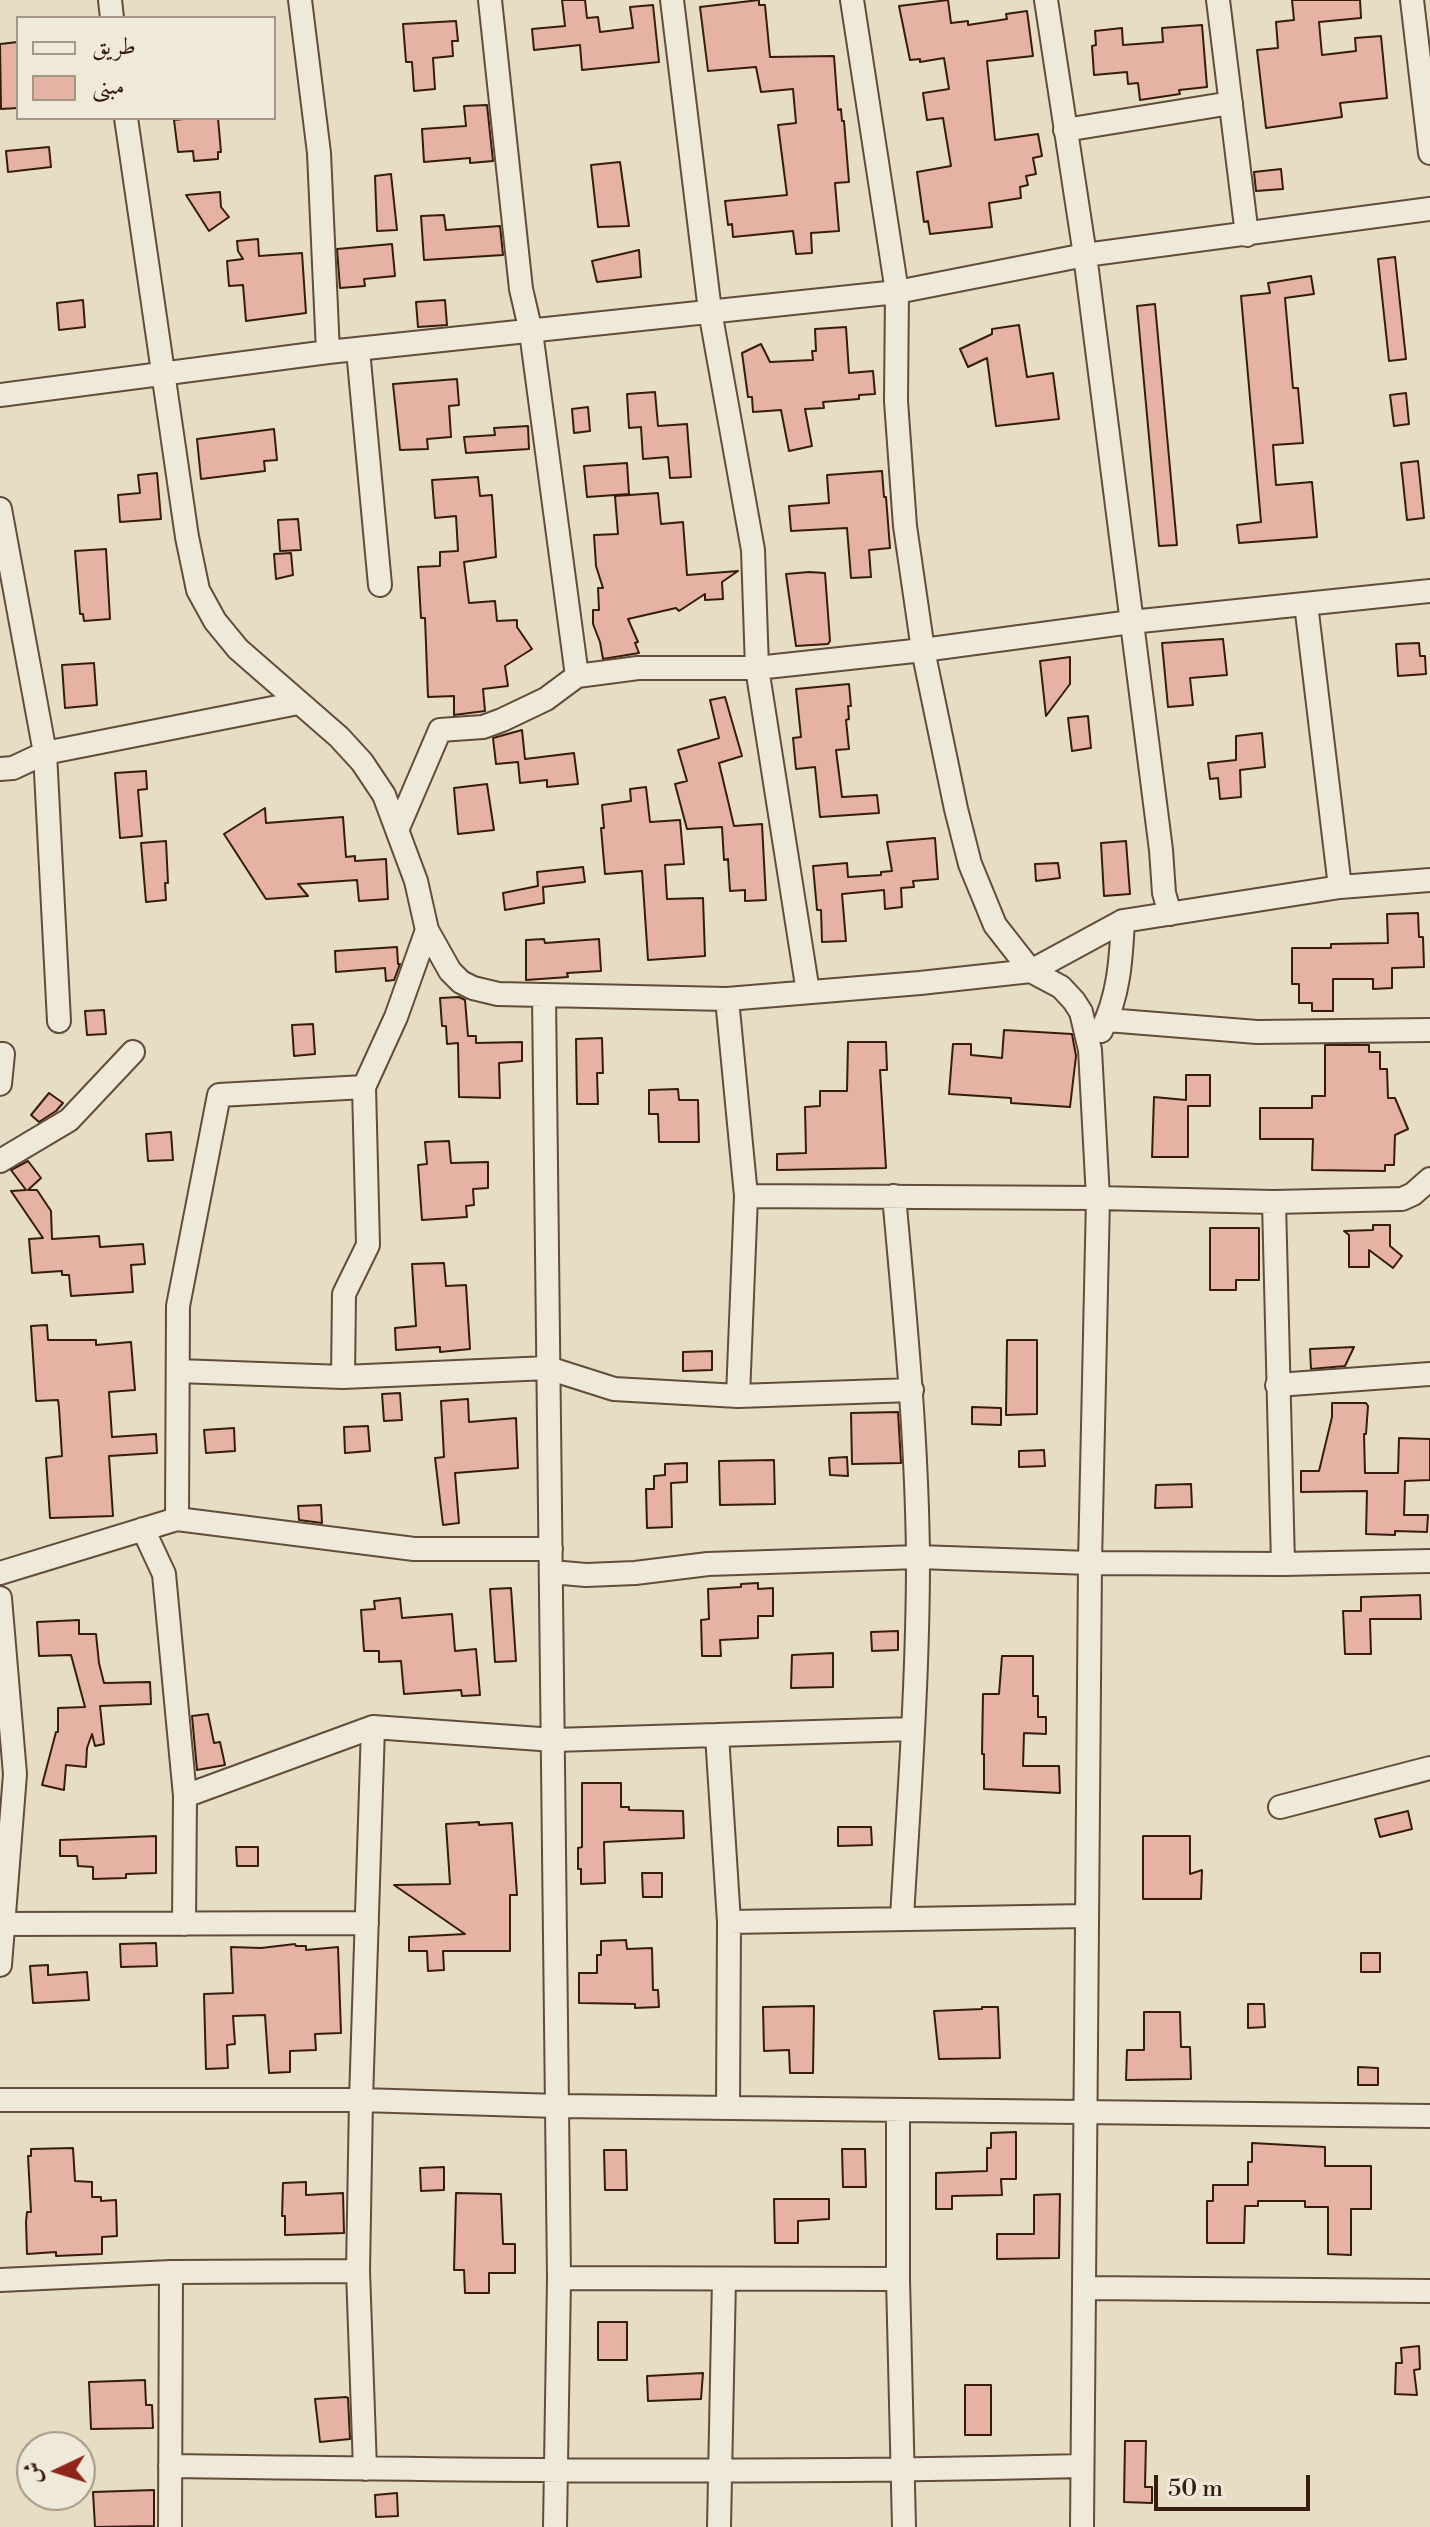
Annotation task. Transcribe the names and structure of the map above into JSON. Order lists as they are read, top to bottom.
{
  "legend": ["طريق", "مبنى"],
  "scale_bar": "50 m",
  "north": "left"
}
